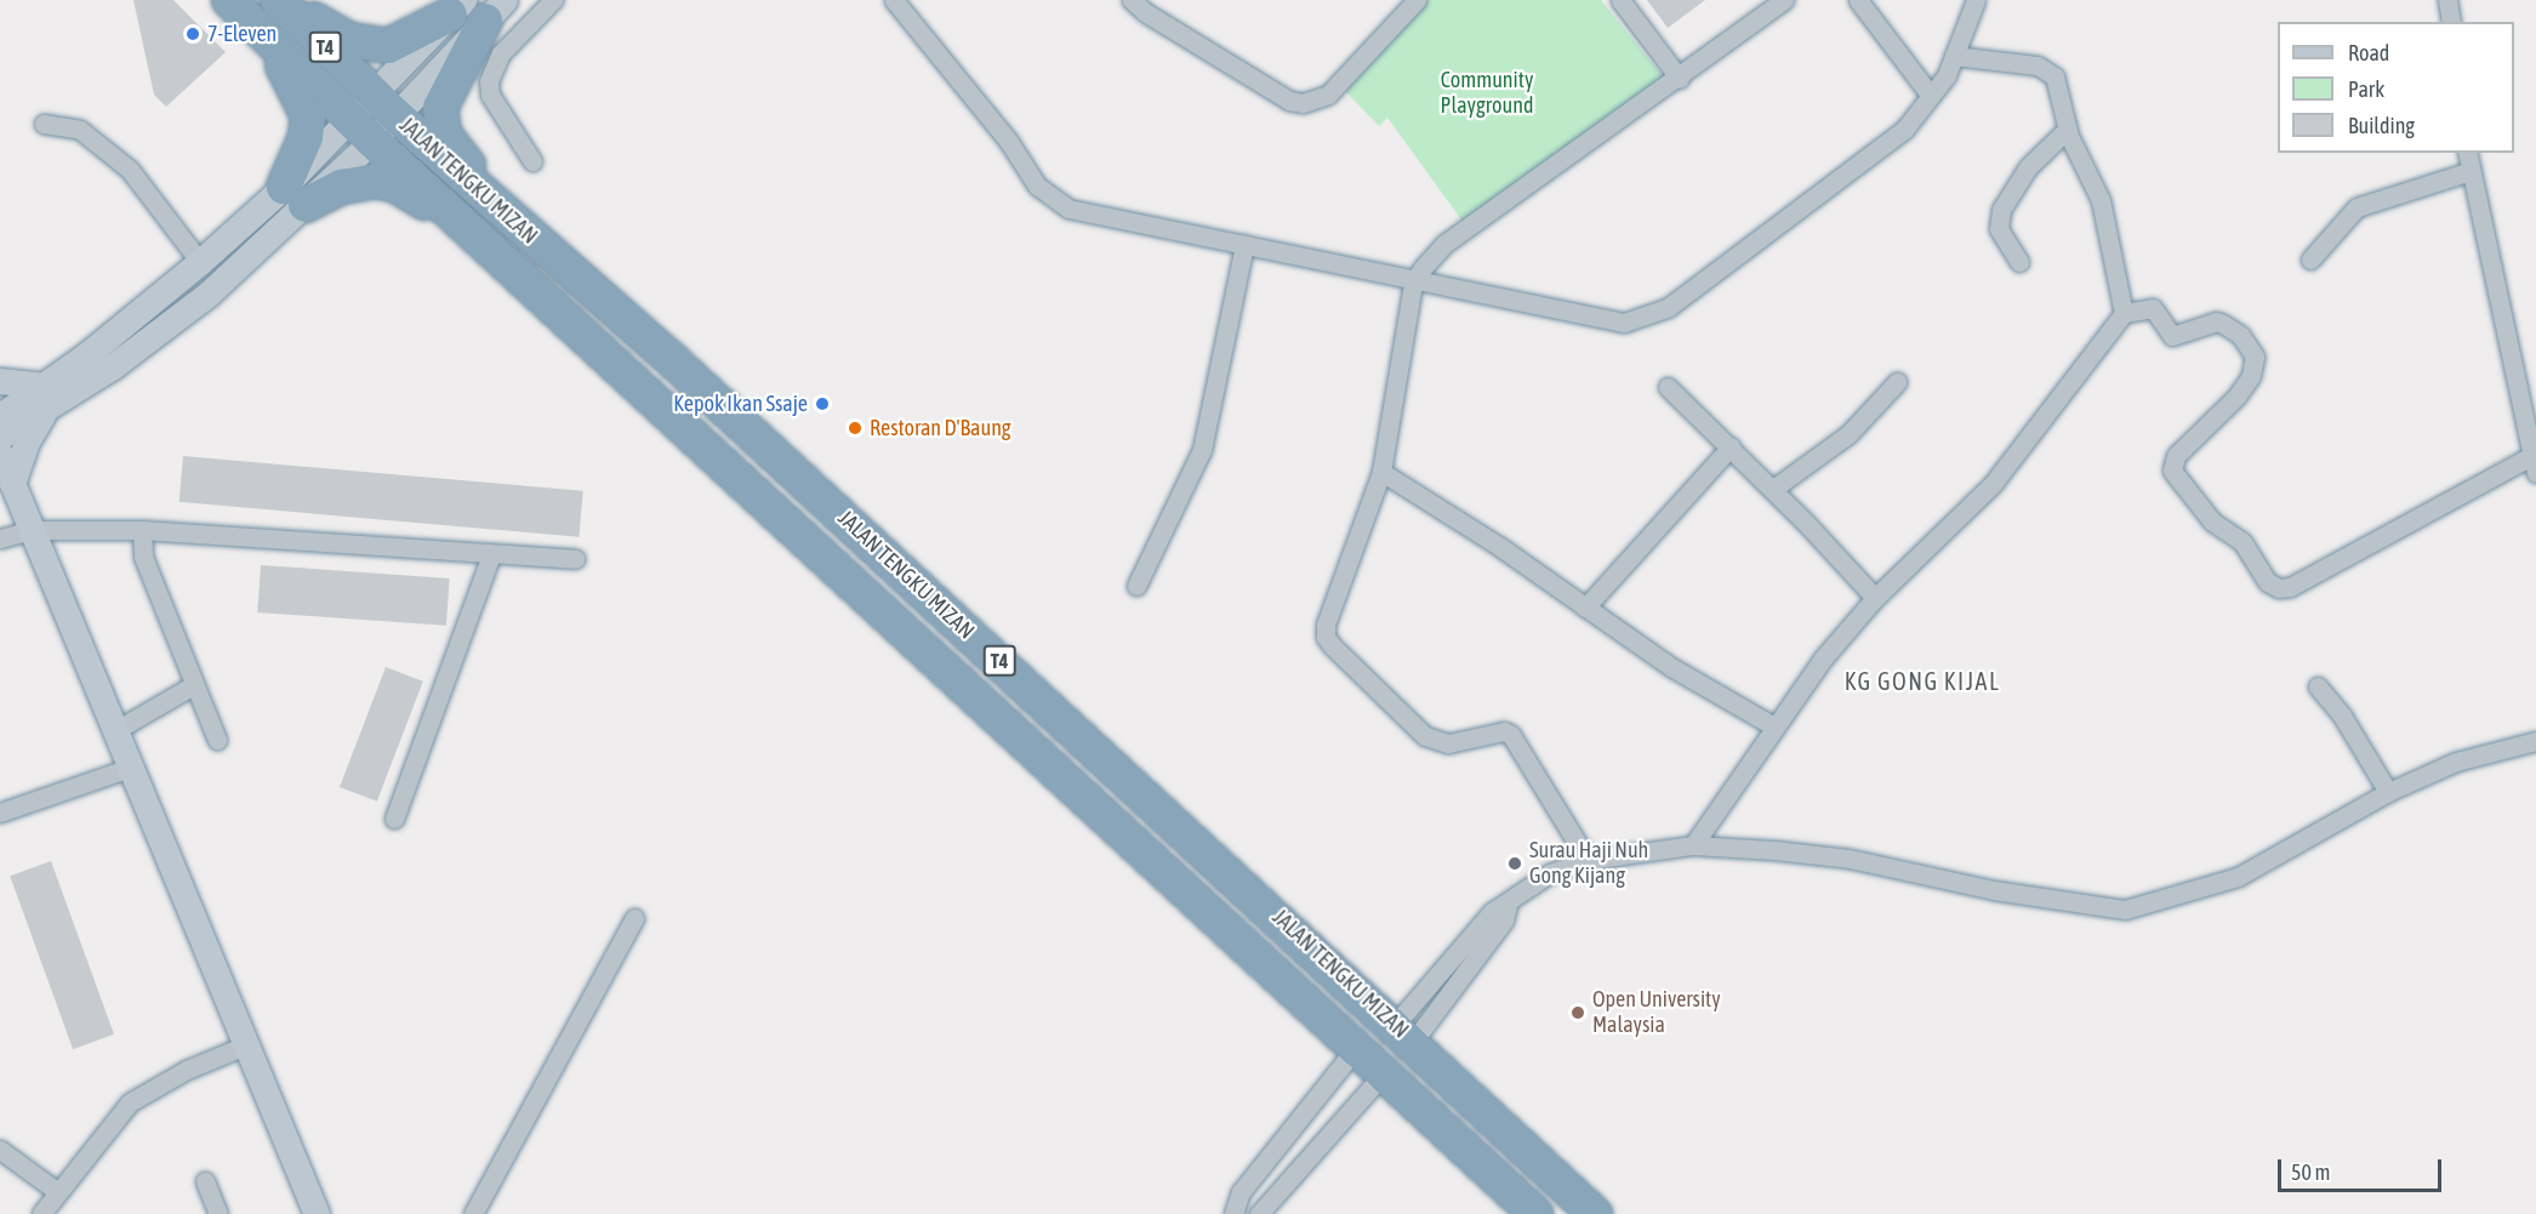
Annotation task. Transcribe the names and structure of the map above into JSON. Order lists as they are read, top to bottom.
{
  "streets": {
    "highway": ["T4", "JALAN TENGKU MIZAN"]
  },
  "districts": ["KG GONG KIJAL"],
  "parks": ["Community Playground"],
  "places": [
    "7-Eleven",
    "Kepok Ikan Ssaje",
    "Restoran D'Baung",
    "Surau Haji Nuh Gong Kijang",
    "Open University Malaysia"
  ],
  "legend": ["Road", "Park", "Building"],
  "scale_bar": "50 m"
}
